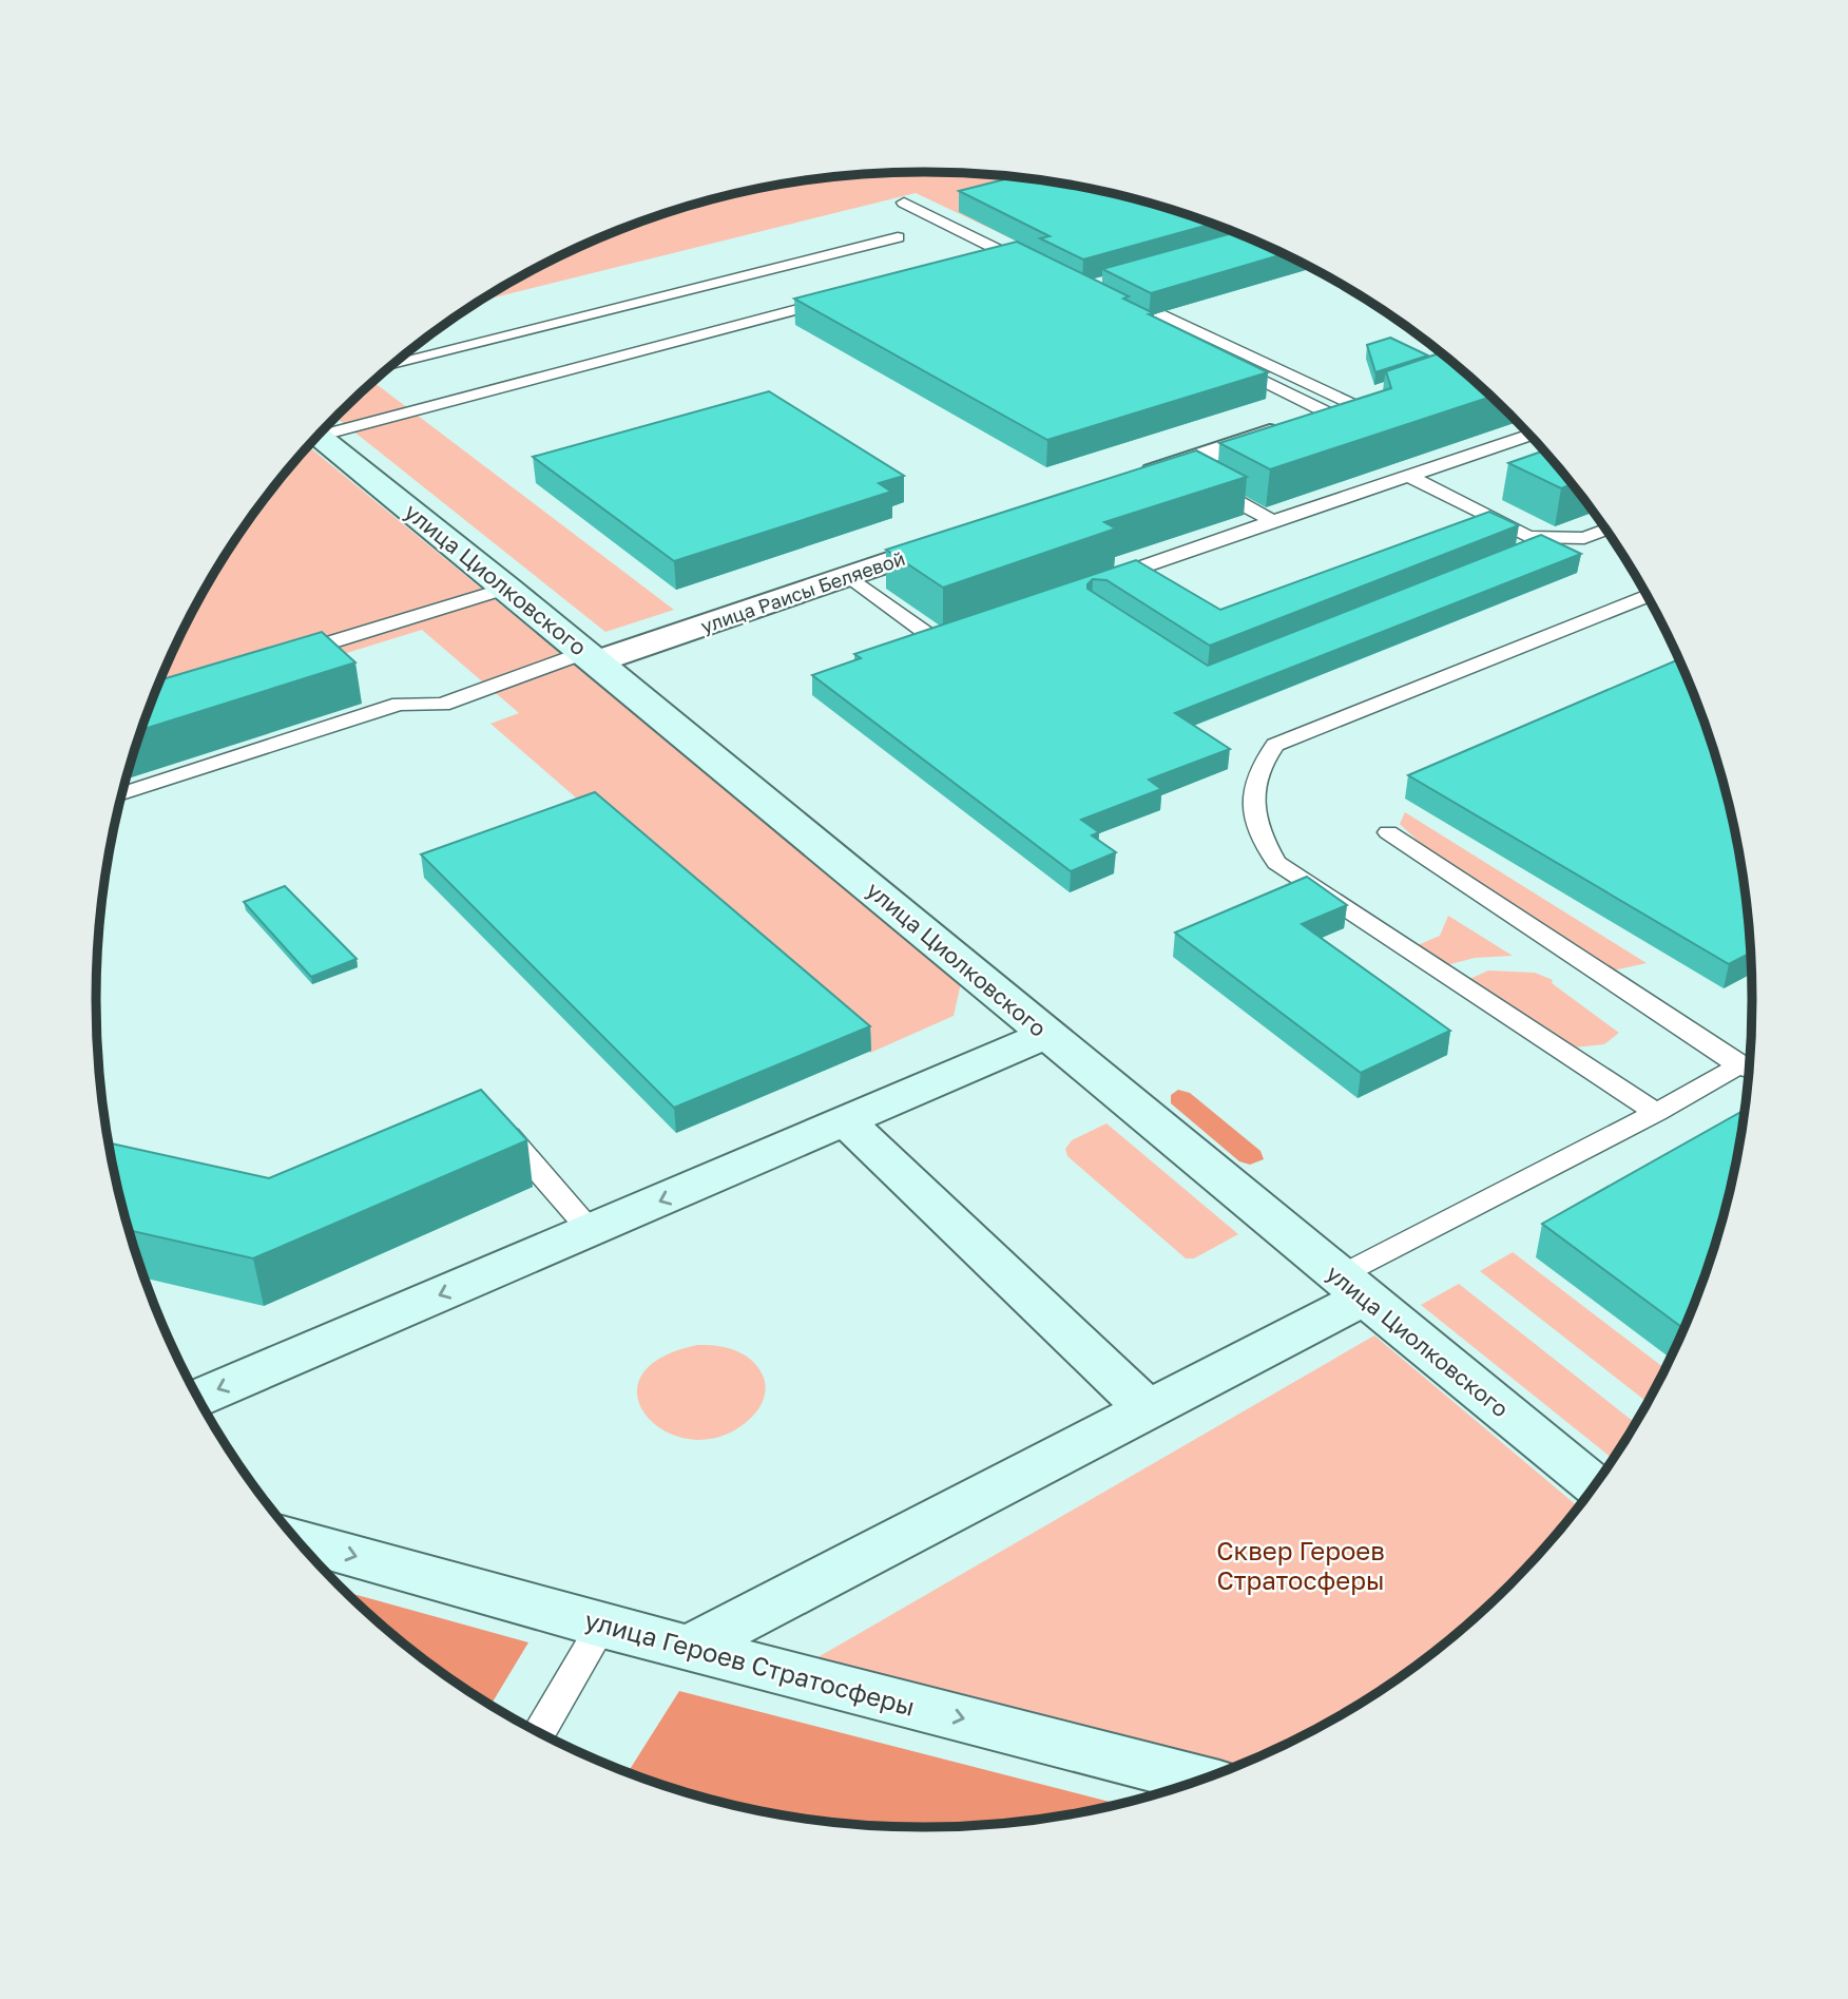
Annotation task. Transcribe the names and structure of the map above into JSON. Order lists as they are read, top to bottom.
{
  "streets": {
    "street": ["улица Циолковского", "улица Раисы Беляевой", "улица Героев Стратосферы"]
  },
  "crossings": [
    ["улица Циолковского", "улица Раисы Беляевой"]
  ],
  "one_way": ["улица Героев Стратосферы"],
  "parks": ["Сквер Героев Стратосферы"]
}
